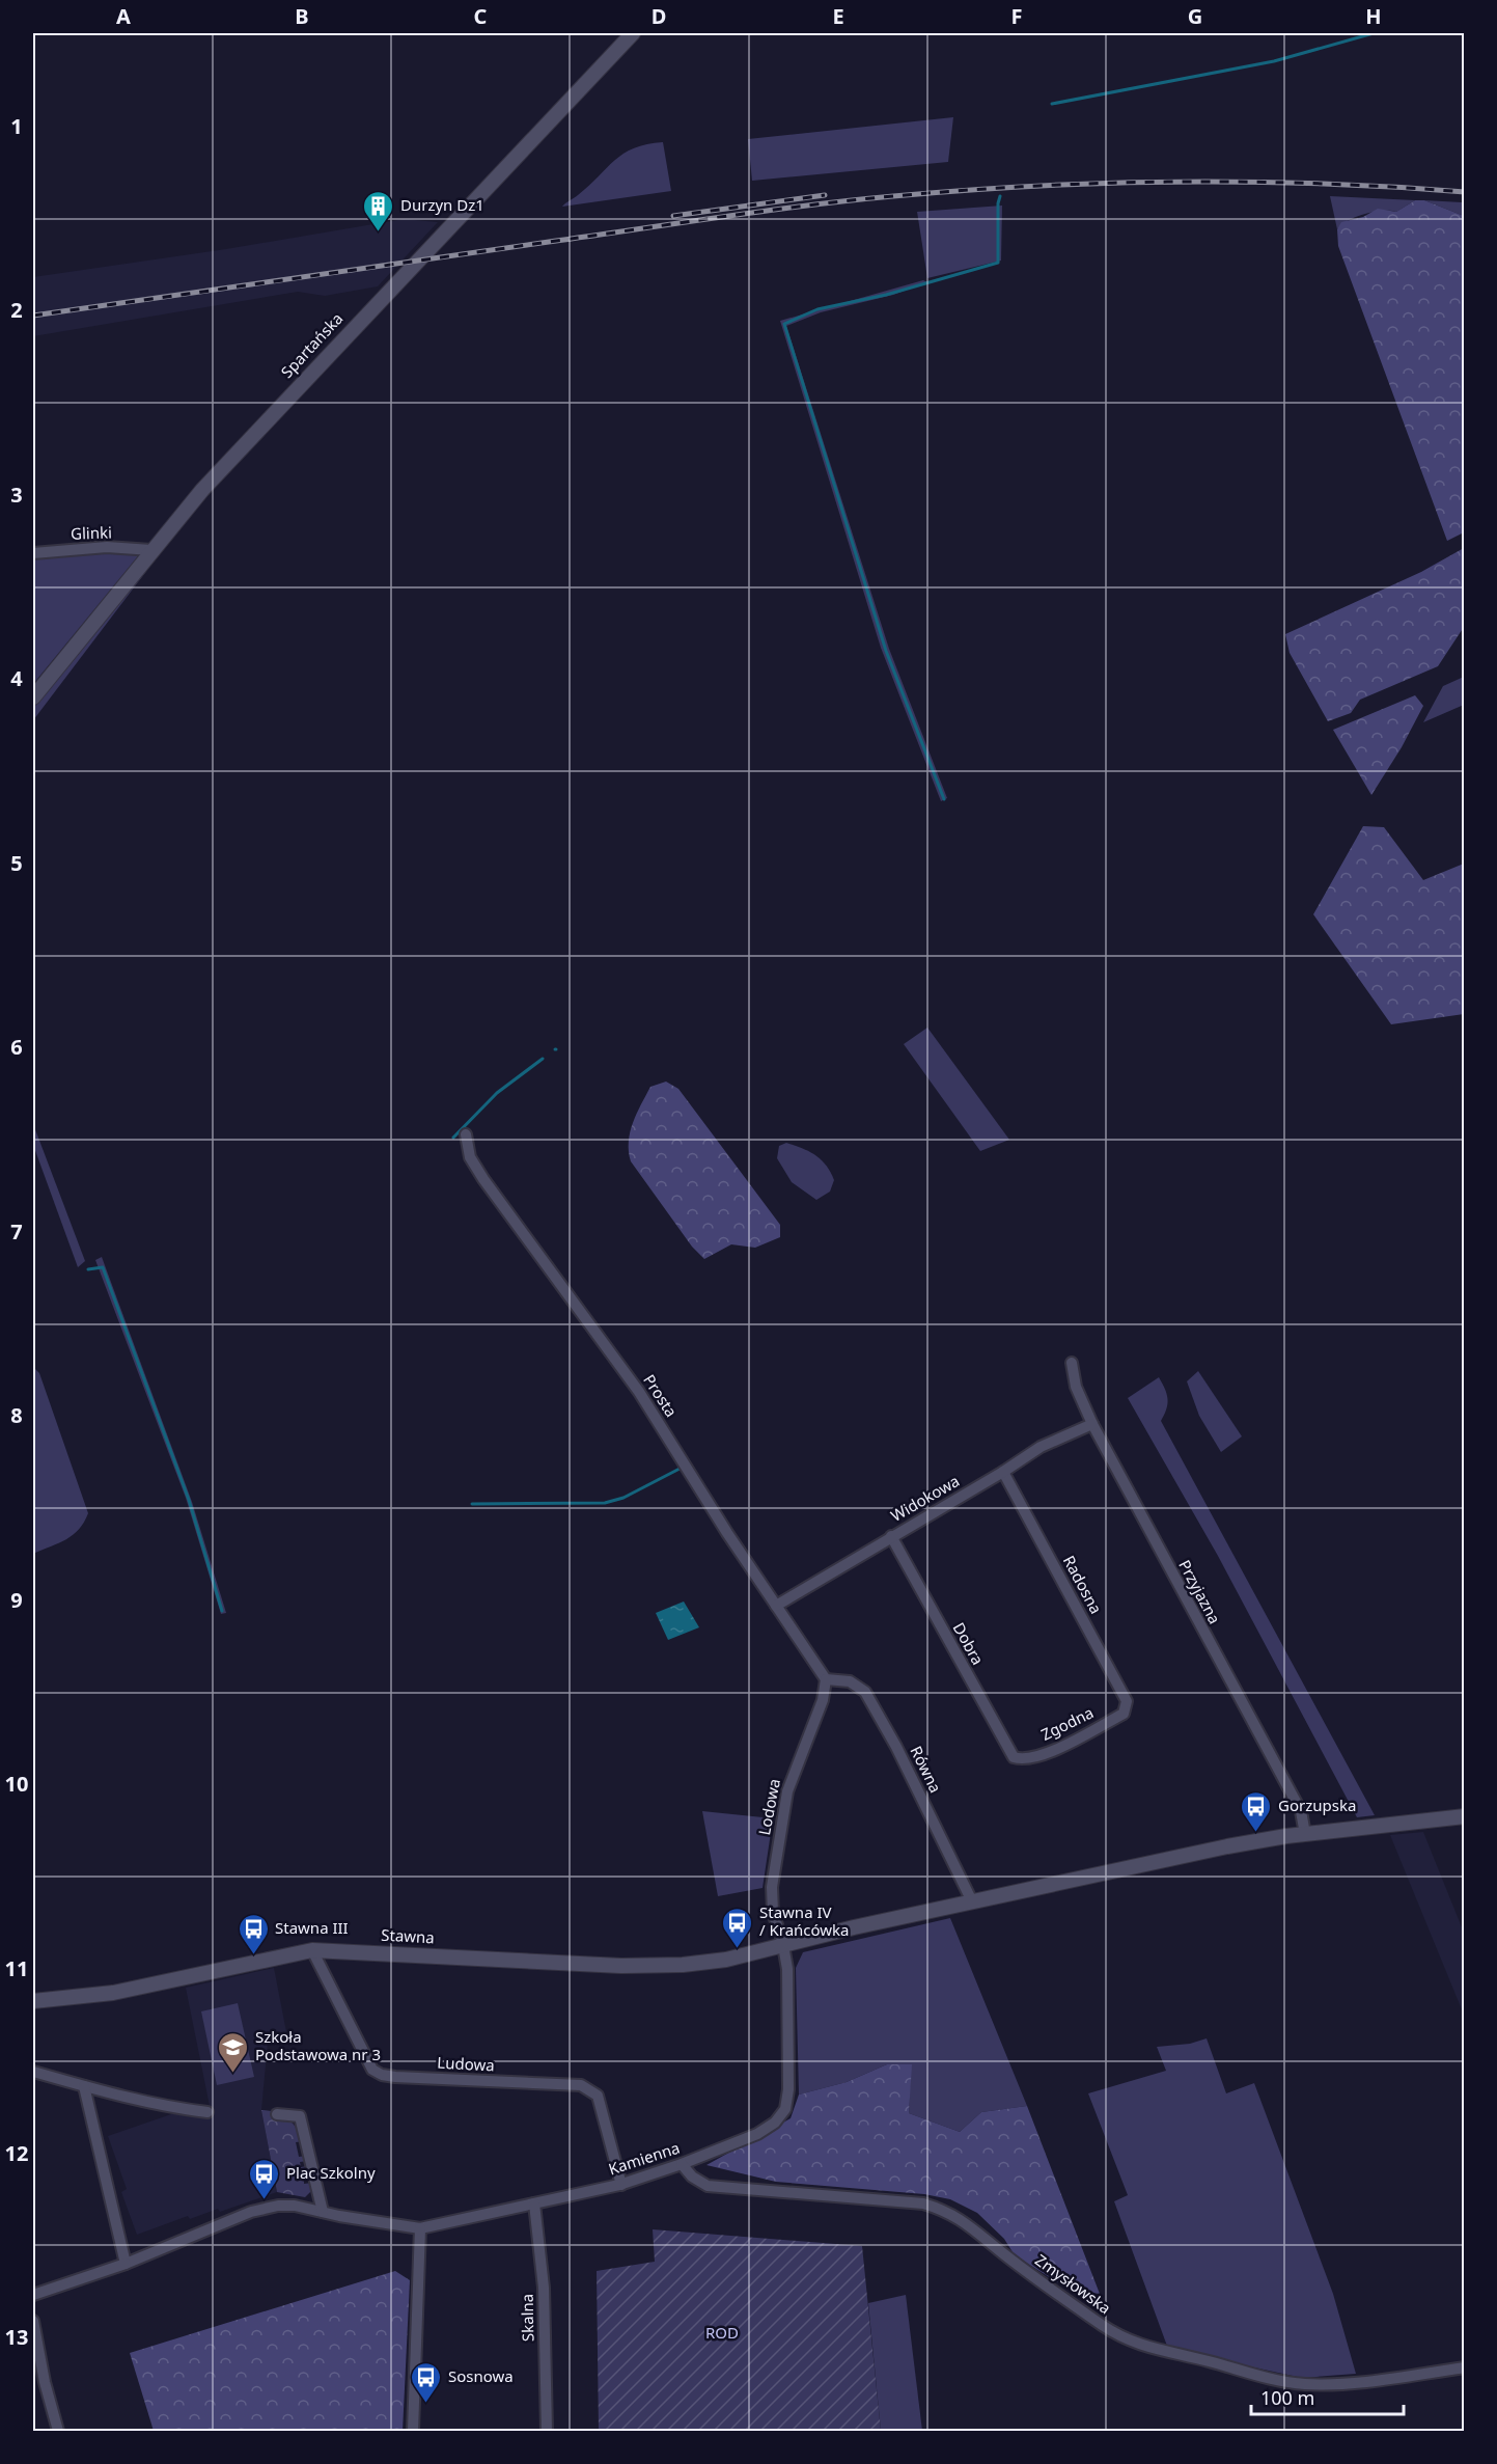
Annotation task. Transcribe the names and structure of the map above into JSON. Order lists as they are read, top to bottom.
{
  "streets": {
    "street": [
      "Spartańska",
      "Glinki",
      "Prosta",
      "Widokowa",
      "Radosna",
      "Przyjazna",
      "Dobra",
      "Zgodna",
      "Równa",
      "Lodowa",
      "Stawna",
      "Ludowa",
      "Kamienna",
      "Zmysłowska",
      "Skalna"
    ]
  },
  "crossings": [
    ["Spartańska", "Glinki"],
    ["Prosta", "Widokowa"],
    ["Prosta", "Równa"],
    ["Prosta", "Lodowa"],
    ["Widokowa", "Radosna"],
    ["Widokowa", "Przyjazna"],
    ["Widokowa", "Dobra"],
    ["Radosna", "Zgodna"],
    ["Dobra", "Zgodna"],
    ["Równa", "Lodowa"],
    ["Lodowa", "Stawna"],
    ["Lodowa", "Kamienna"],
    ["Stawna", "Ludowa"],
    ["Stawna", "Kamienna"],
    ["Ludowa", "Kamienna"],
    ["Kamienna", "Zmysłowska"],
    ["Kamienna", "Skalna"]
  ],
  "parks": ["ROD"],
  "places": {
    "building": ["Durzyn Dz1"],
    "bus stop": [
      "Gorzupska",
      "Stawna IV / Krańcówka",
      "Stawna III",
      "Plac Szkolny",
      "Sosnowa"
    ],
    "school or university": ["Szkoła Podstawowa nr 3"]
  },
  "scale_bar": "100 m",
  "grid": {
    "columns": [
      "A",
      "B",
      "C",
      "D",
      "E",
      "F",
      "G",
      "H"
    ],
    "rows": [
      "1",
      "2",
      "3",
      "4",
      "5",
      "6",
      "7",
      "8",
      "9",
      "10",
      "11",
      "12",
      "13"
    ]
  }
}
